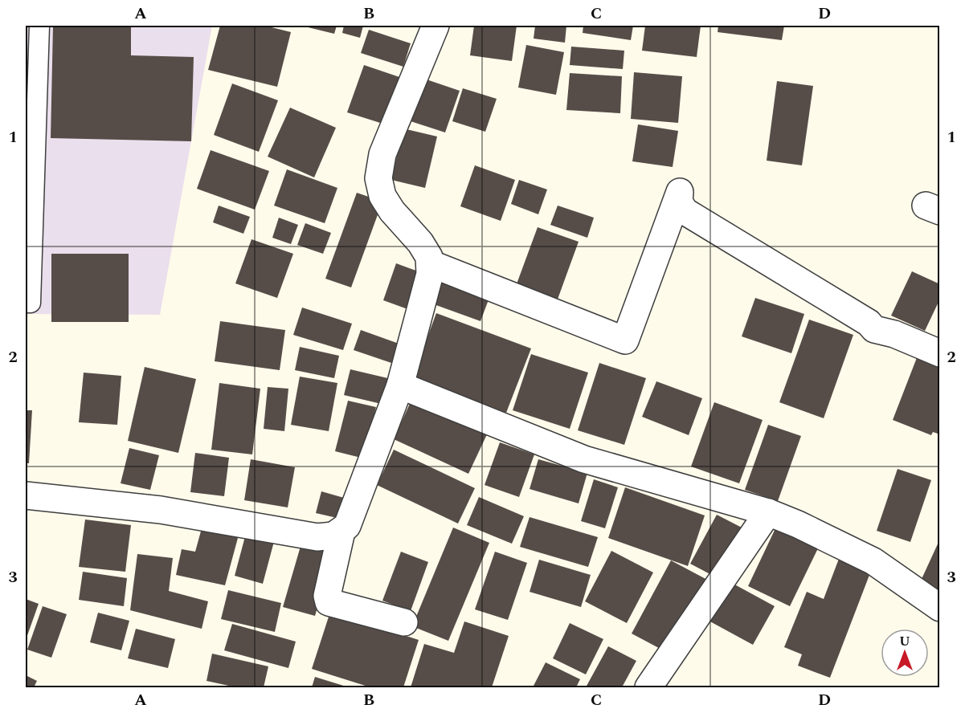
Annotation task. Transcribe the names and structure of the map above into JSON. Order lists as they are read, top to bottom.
{
  "north": "top",
  "grid": {
    "columns": [
      "A",
      "B",
      "C",
      "D"
    ],
    "rows": ["1", "2", "3"]
  }
}
